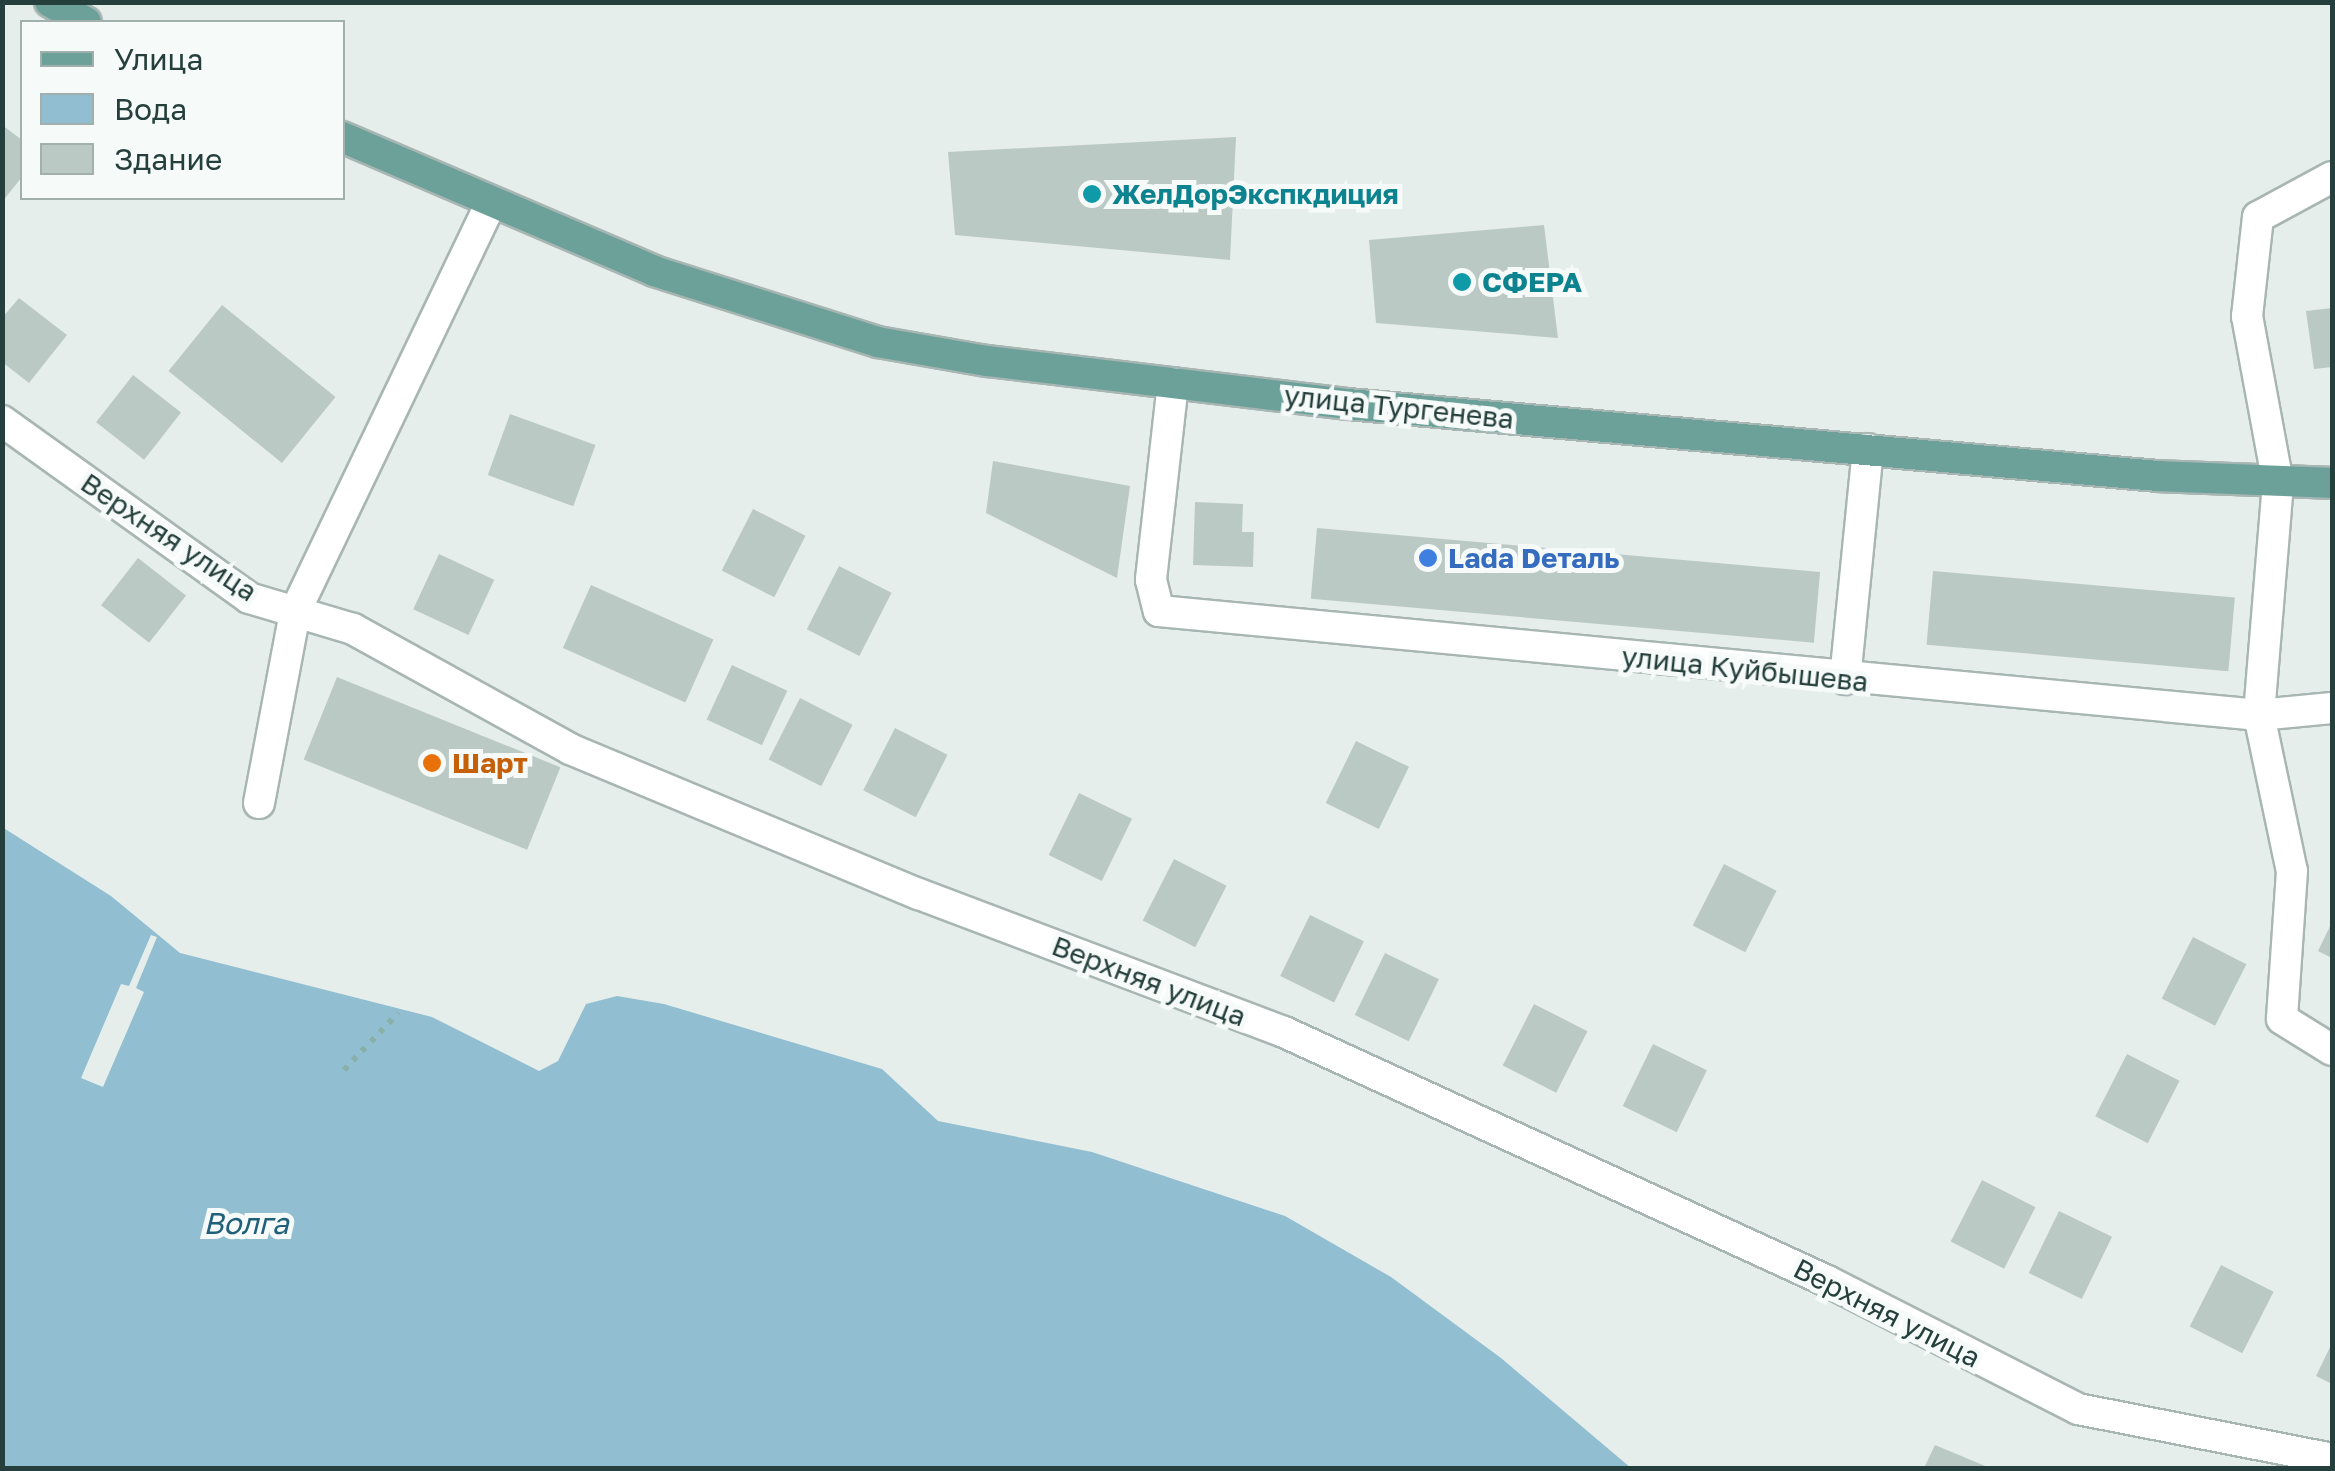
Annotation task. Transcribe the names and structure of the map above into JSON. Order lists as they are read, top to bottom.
{
  "streets": {
    "main road": ["улица Тургенева"],
    "street": ["Верхняя улица", "улица Куйбышева"]
  },
  "crossings": [
    ["улица Тургенева", "улица Куйбышева"]
  ],
  "water": ["Волга"],
  "places": [
    "ЖелДорЭкспкдиция",
    "СФЕРА",
    "Lada Dеталь",
    "Шарт"
  ],
  "legend": ["Улица", "Вода", "Здание"]
}
